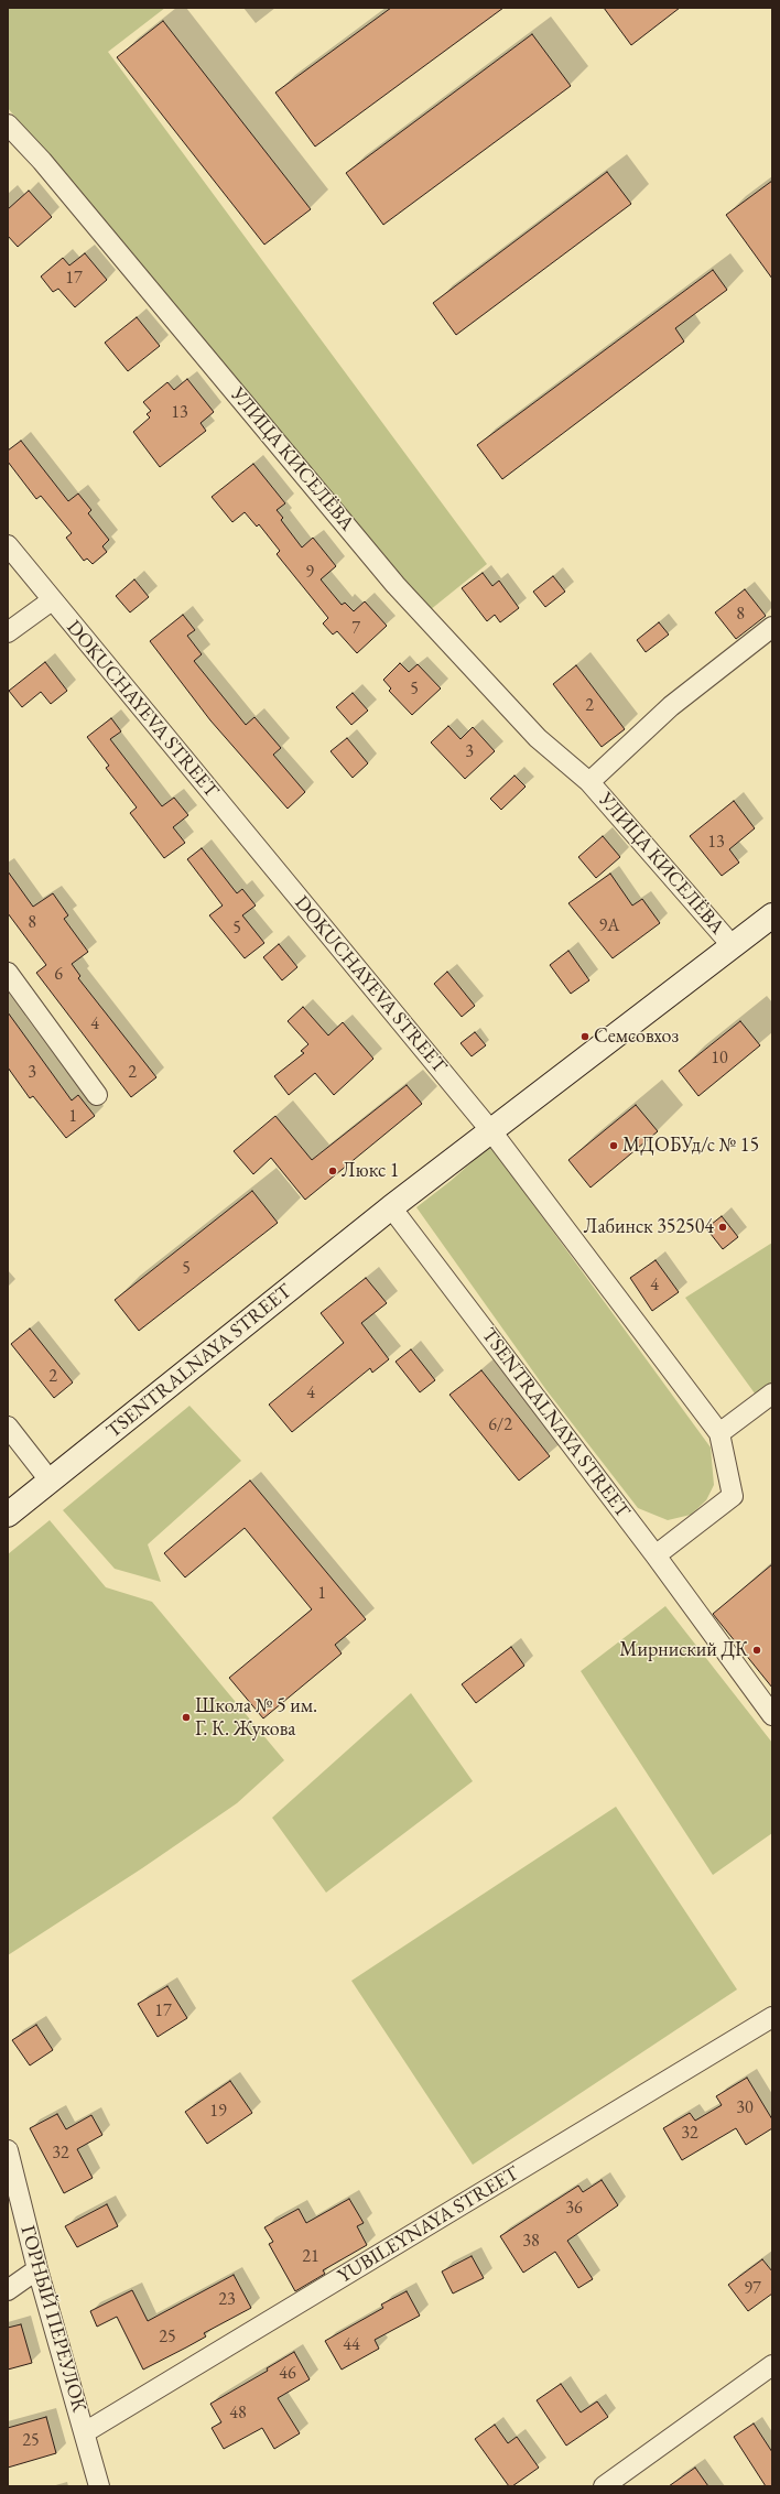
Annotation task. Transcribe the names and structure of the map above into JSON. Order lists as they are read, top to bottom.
{
  "streets": {
    "street": [
      "УЛИЦА КИСЕЛЁВА",
      "DOKUCHAYEVA STREET",
      "TSENTRALNAYA STREET",
      "YUBILEYNAYA STREET",
      "ГОРНЫЙ ПЕРЕУЛОК"
    ]
  },
  "crossings": [
    ["УЛИЦА КИСЕЛЁВА", "TSENTRALNAYA STREET"],
    ["DOKUCHAYEVA STREET", "TSENTRALNAYA STREET"],
    ["YUBILEYNAYA STREET", "ГОРНЫЙ ПЕРЕУЛОК"]
  ],
  "places": [
    "Семсовхоз",
    "МДОБУд/с № 15",
    "Люкс 1",
    "Лабинск 352504",
    "Мирниский ДК",
    "Школа № 5 им. Г. К. Жукова"
  ],
  "house_numbers": [
    "17",
    "13",
    "9",
    "8",
    "7",
    "5",
    "2",
    "3",
    "13",
    "8",
    "9А",
    "5",
    "6",
    "4",
    "10",
    "3",
    "2",
    "1",
    "5",
    "4",
    "2",
    "4",
    "6/2",
    "1",
    "17",
    "30",
    "19",
    "32",
    "32",
    "36",
    "38",
    "21",
    "97",
    "23",
    "25",
    "44",
    "46",
    "48",
    "25"
  ]
}
